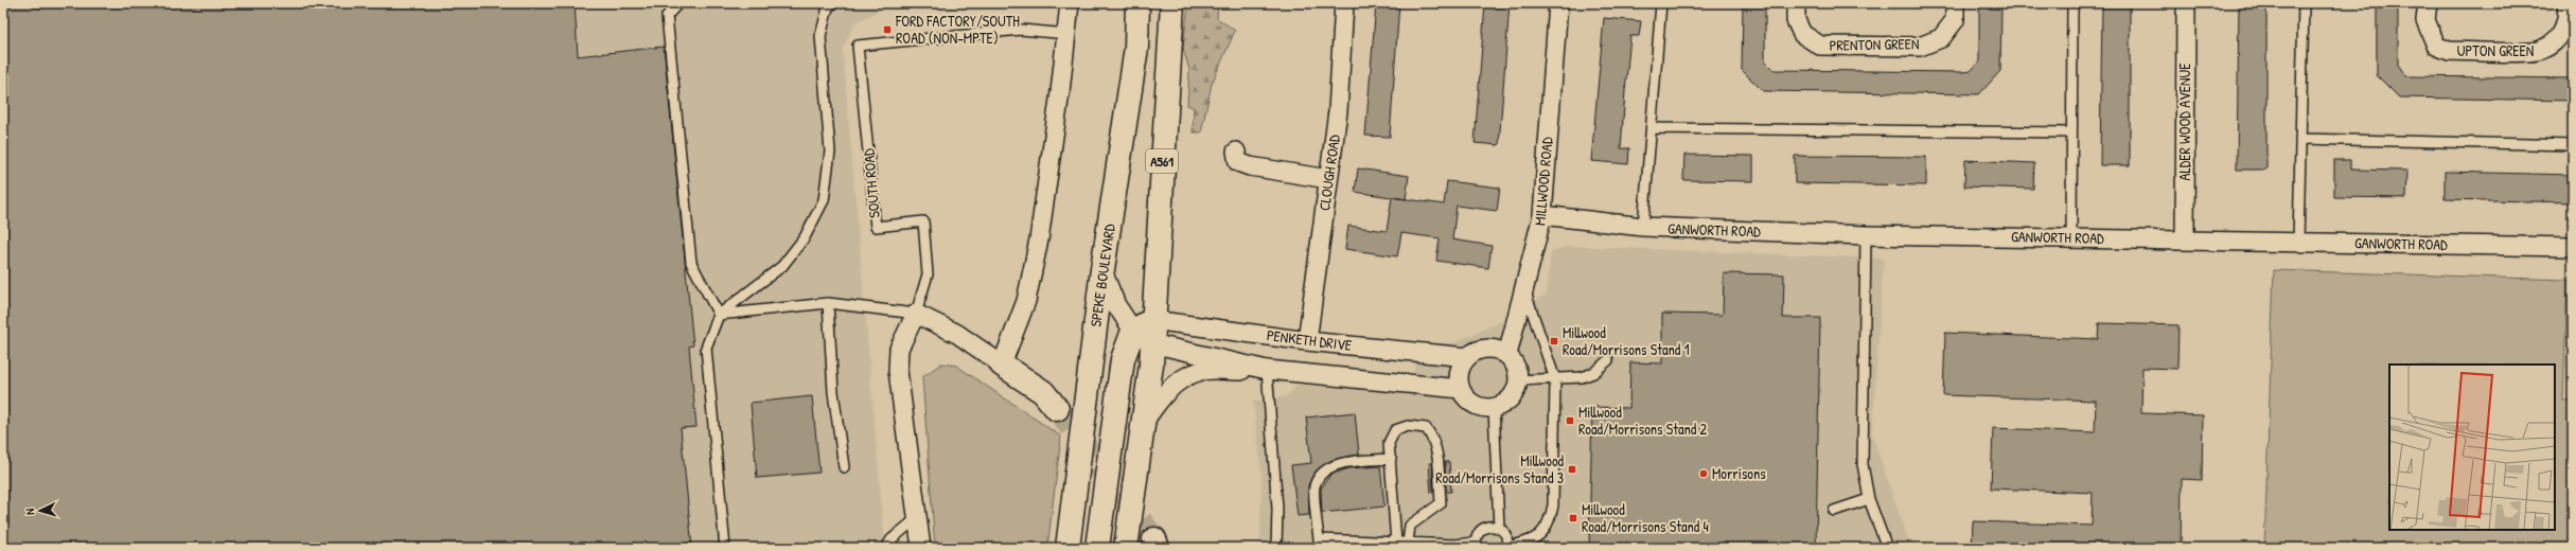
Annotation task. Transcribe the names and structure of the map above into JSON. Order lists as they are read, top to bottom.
{
  "streets": {
    "highway": ["A561", "SPEKE BOULEVARD"],
    "street": [
      "PRENTON GREEN",
      "UPTON GREEN",
      "ALDER WOOD AVENUE",
      "CLOUGH ROAD",
      "MILLWOOD ROAD",
      "SOUTH ROAD",
      "GANWORTH ROAD",
      "PENKETH DRIVE"
    ]
  },
  "crossings": [
    ["ALDER WOOD AVENUE", "GANWORTH ROAD"],
    ["A561", "PENKETH DRIVE"],
    ["CLOUGH ROAD", "PENKETH DRIVE"],
    ["MILLWOOD ROAD", "GANWORTH ROAD"],
    ["MILLWOOD ROAD", "PENKETH DRIVE"]
  ],
  "places": {
    "transit": [
      "FORD FACTORY/SOUTH ROAD (NON-MPTE)",
      "Millwood Road/Morrisons Stand 1",
      "Millwood Road/Morrisons Stand 2",
      "Millwood Road/Morrisons Stand 3",
      "Millwood Road/Morrisons Stand 4"
    ],
    "other": ["Morrisons"]
  },
  "north": "left"
}
